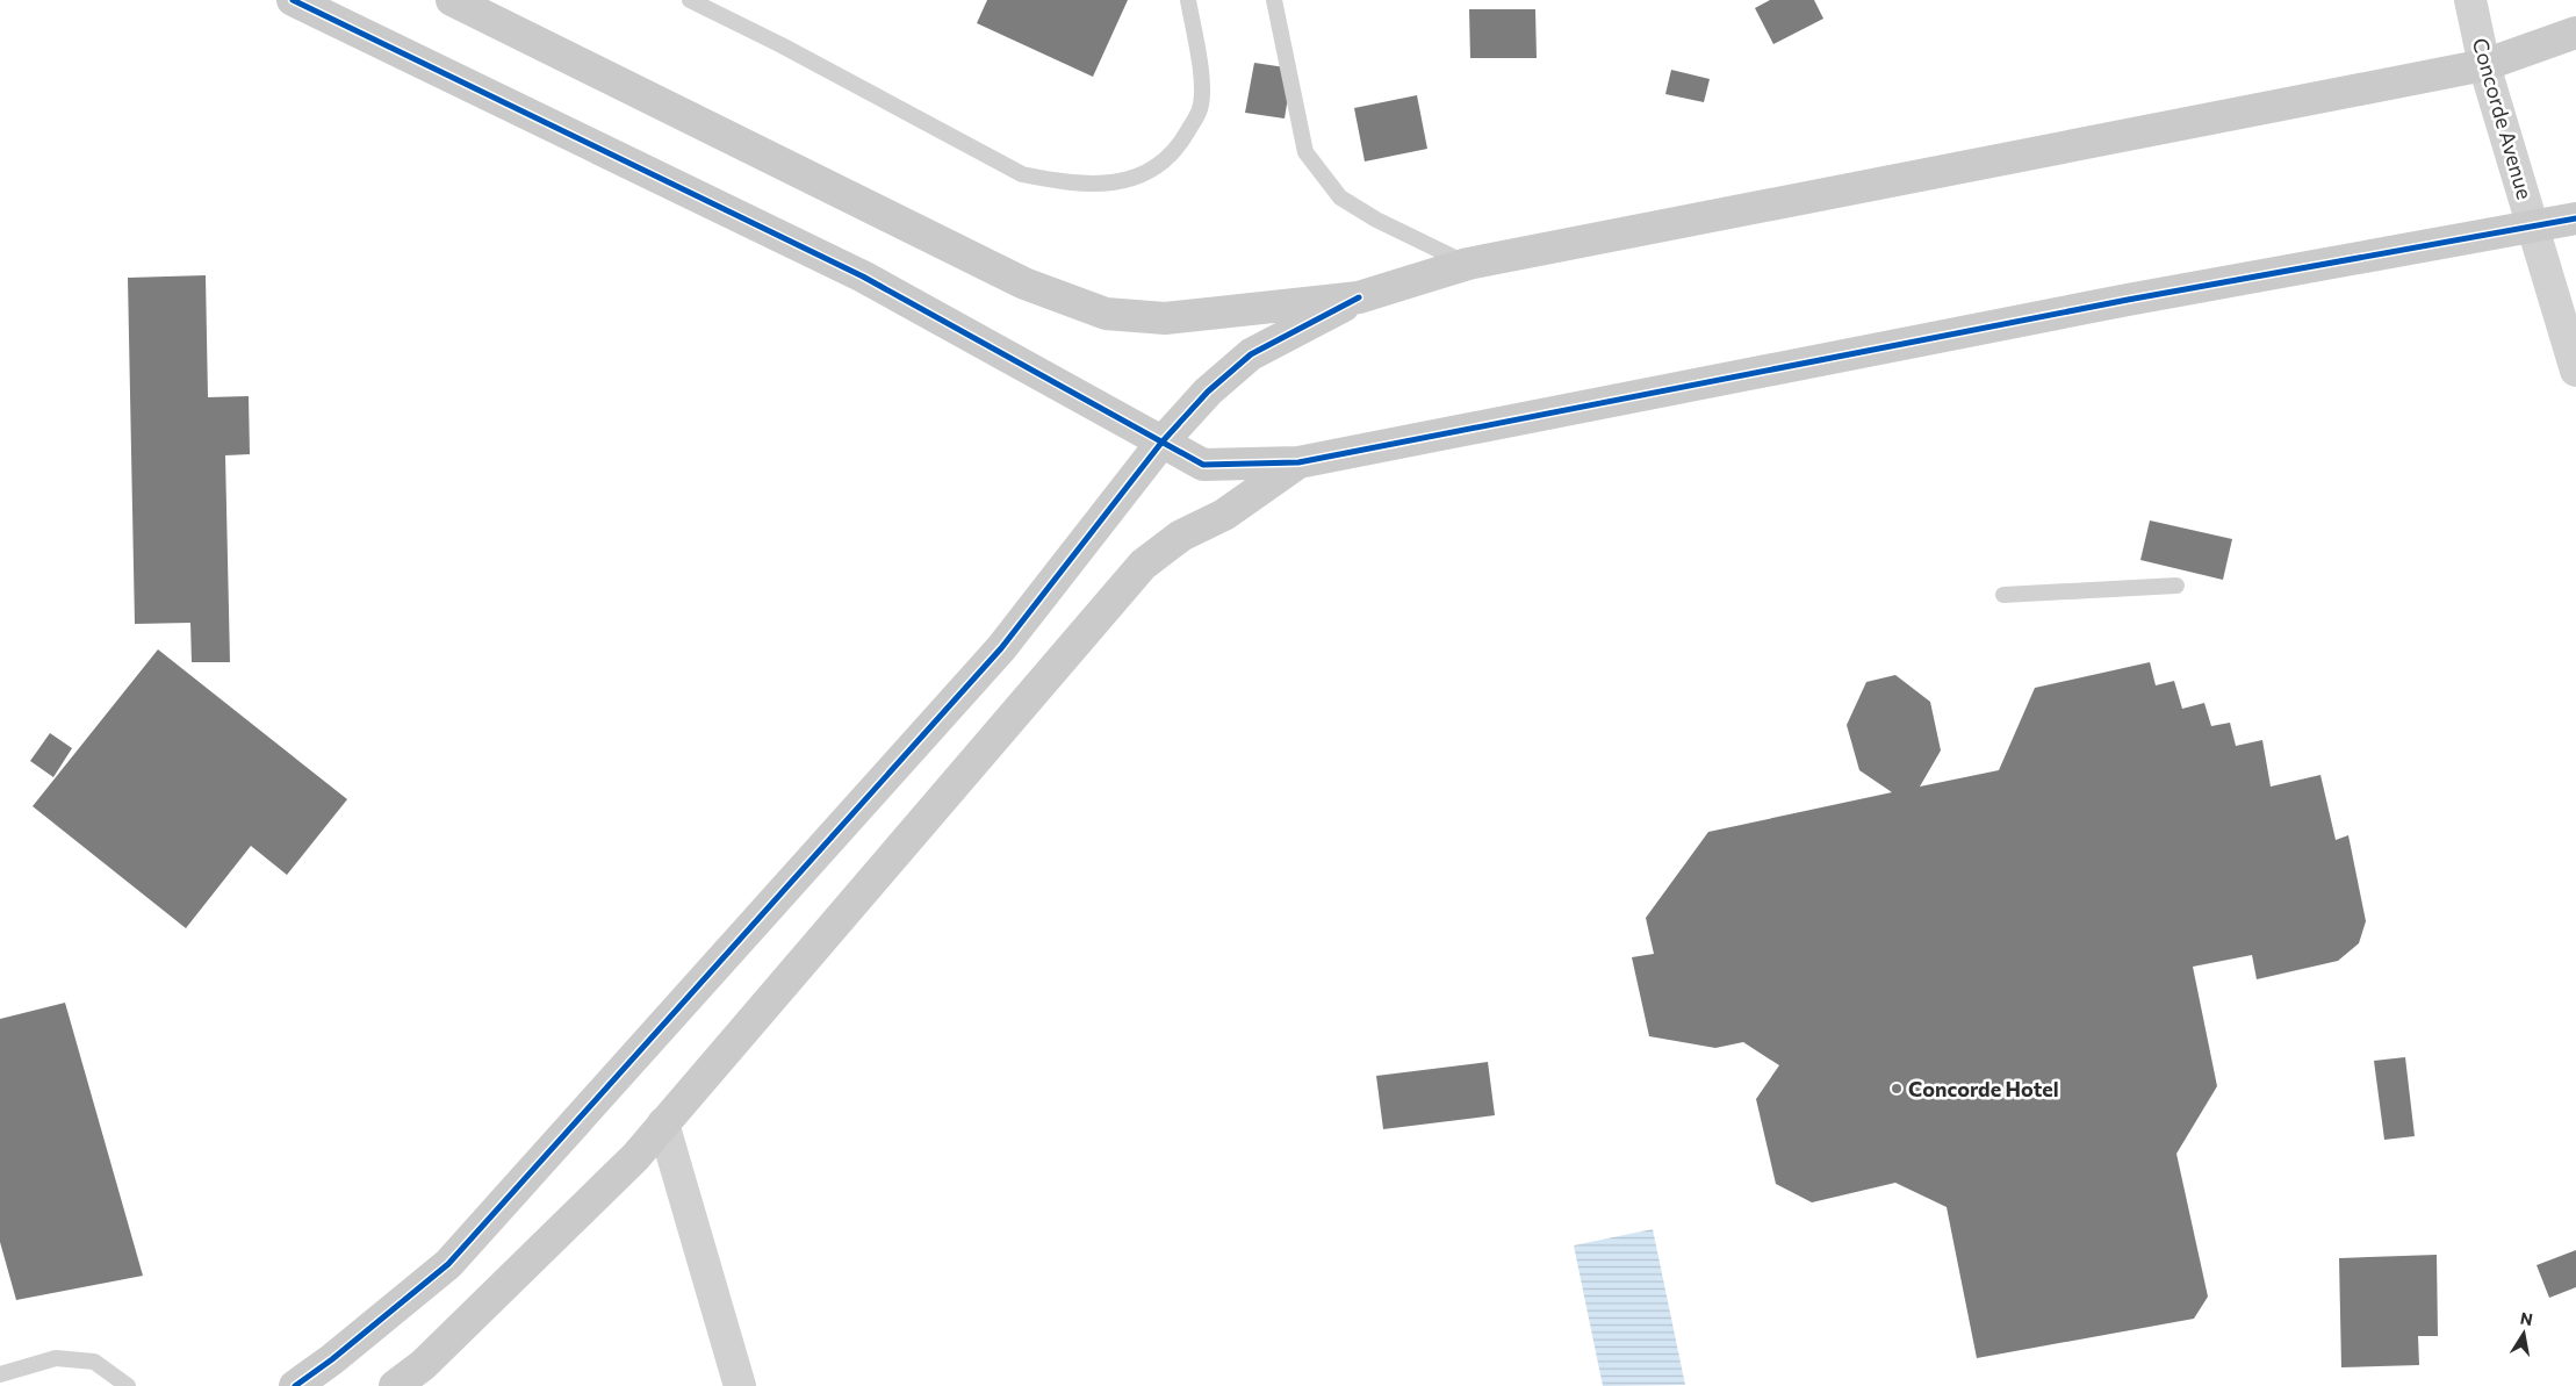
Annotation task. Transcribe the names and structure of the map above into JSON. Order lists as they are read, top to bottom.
{
  "streets": {
    "street": ["Concorde Avenue"]
  },
  "places": ["Concorde Hotel"],
  "north": "top"
}
